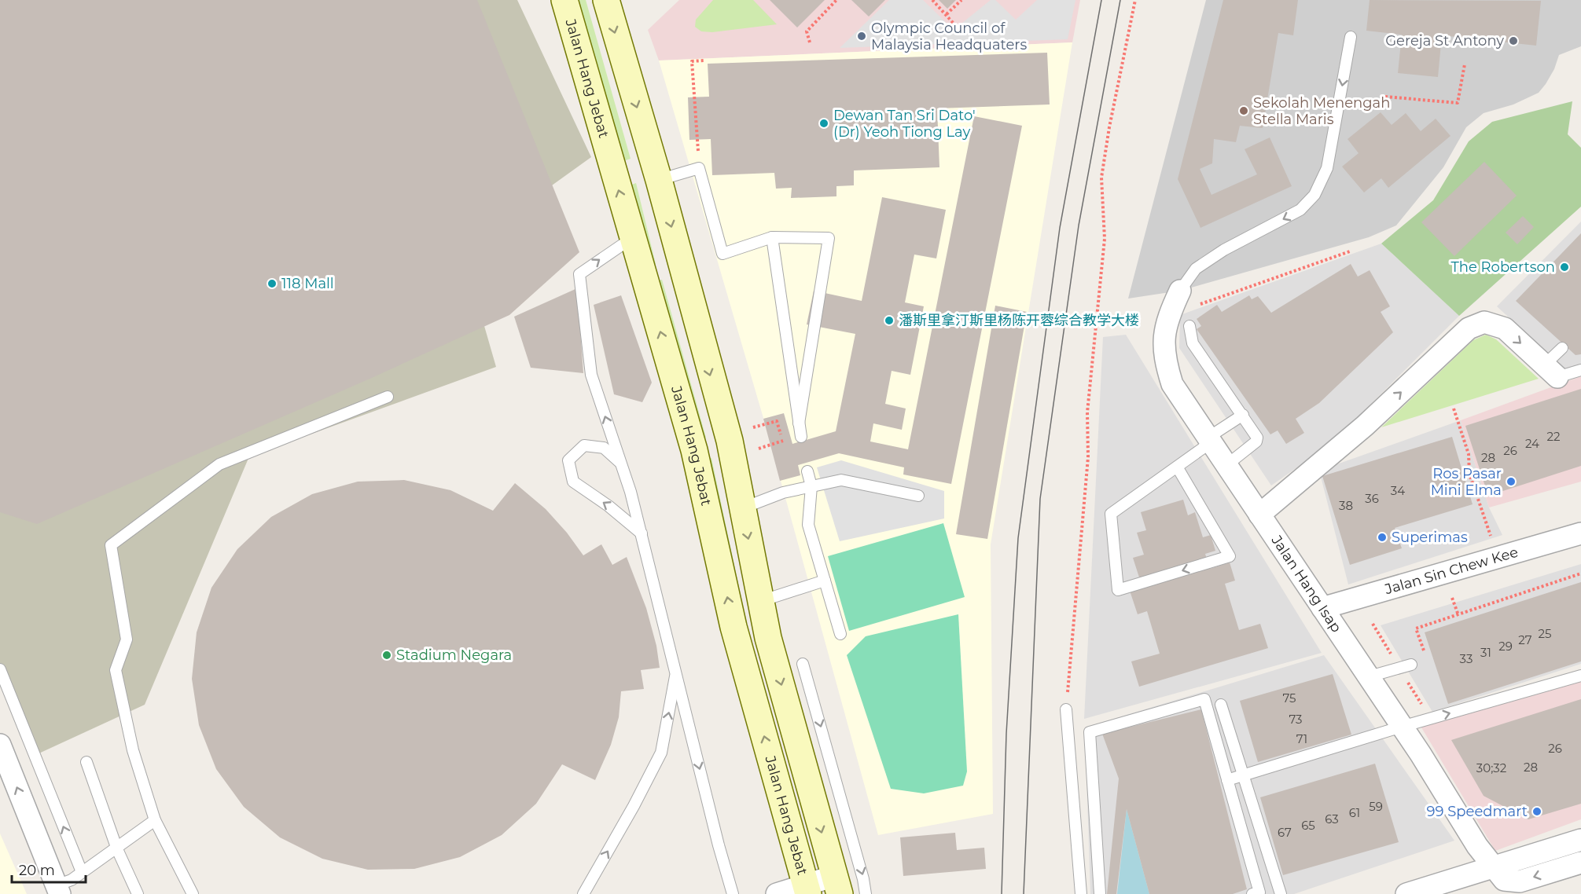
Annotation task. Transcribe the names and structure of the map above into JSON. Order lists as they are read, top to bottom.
{
  "streets": {
    "street": ["Jalan Hang Jebat", "Jalan Sin Chew Kee", "Jalan Hang Isap"]
  },
  "crossings": [
    ["Jalan Sin Chew Kee", "Jalan Hang Isap"]
  ],
  "places": [
    "Olympic Council of Malaysia Headquaters",
    "Gereja St Antony",
    "Sekolah Menengah Stella Maris",
    "Dewan Tan Sri Dato' (Dr) Yeoh Tiong Lay",
    "The Robertson",
    "118 Mall",
    "潘斯里拿汀斯里杨陈开蓉综合教学大楼",
    "Ros Pasar Mini Elma",
    "Superimas",
    "Stadium Negara",
    "99 Speedmart"
  ],
  "house_numbers": [
    "22",
    "24",
    "26",
    "28",
    "34",
    "36",
    "38",
    "25",
    "27",
    "29",
    "31",
    "33",
    "75",
    "73",
    "71",
    "26",
    "28",
    "30;32",
    "59",
    "61",
    "63",
    "65",
    "67"
  ],
  "scale_bar": "20 m"
}
